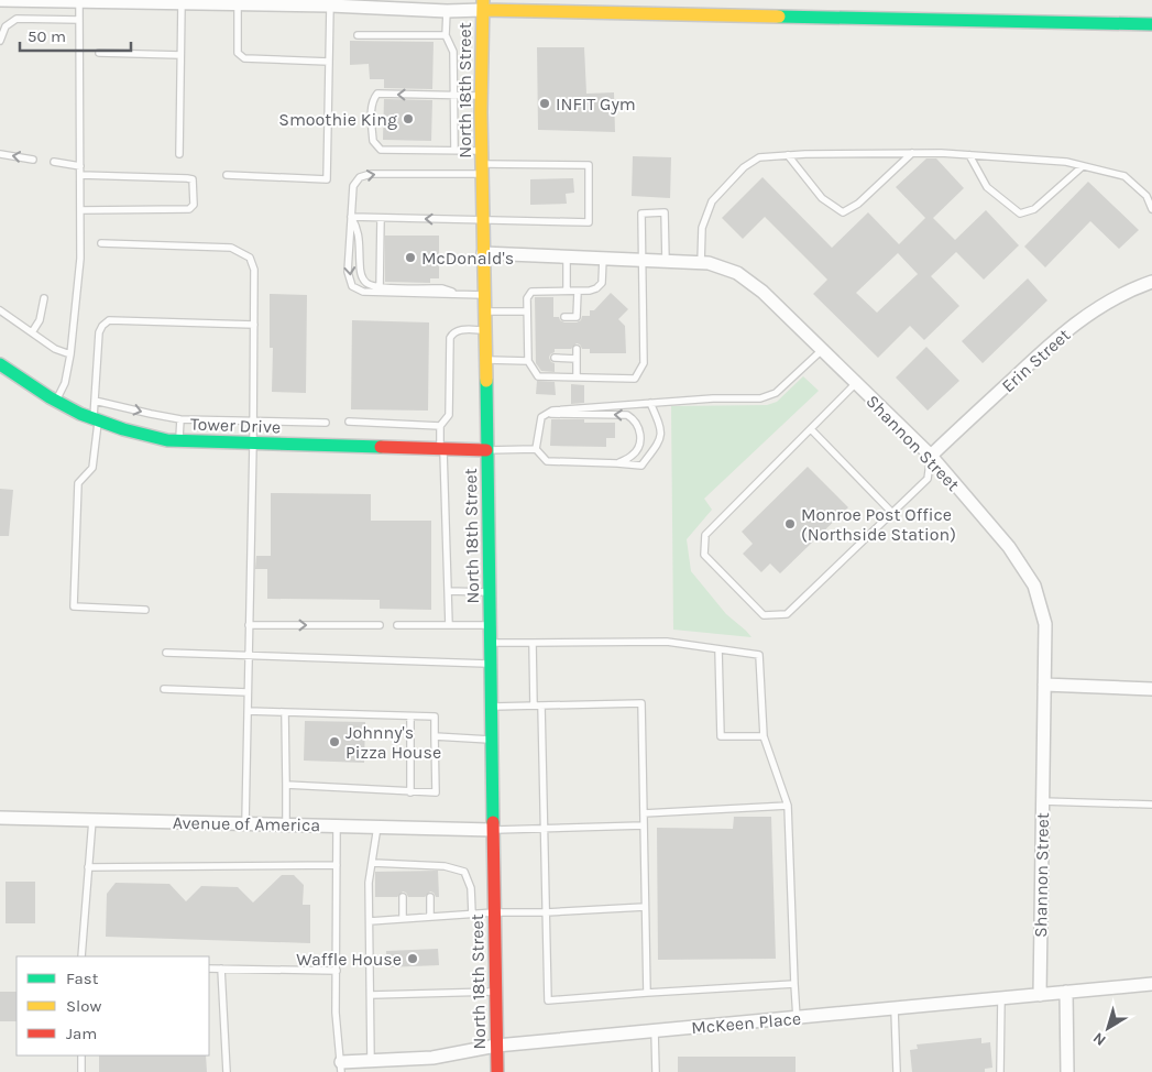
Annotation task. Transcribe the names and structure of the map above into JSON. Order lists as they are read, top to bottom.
{
  "streets": {
    "street": [
      "North 18th Street",
      "Erin Street",
      "Tower Drive",
      "Shannon Street",
      "Avenue of America",
      "McKeen Place"
    ]
  },
  "crossings": [
    ["North 18th Street", "Tower Drive"],
    ["North 18th Street", "Shannon Street"],
    ["North 18th Street", "Avenue of America"],
    ["North 18th Street", "McKeen Place"],
    ["Erin Street", "Shannon Street"],
    ["Shannon Street", "McKeen Place"]
  ],
  "places": [
    "INFIT Gym",
    "Smoothie King",
    "McDonald's",
    "Monroe Post Office (Northside Station)",
    "Johnny's Pizza House",
    "Waffle House"
  ],
  "legend": ["Fast", "Slow", "Jam"],
  "scale_bar": "50 m",
  "north": "bottom left"
}
